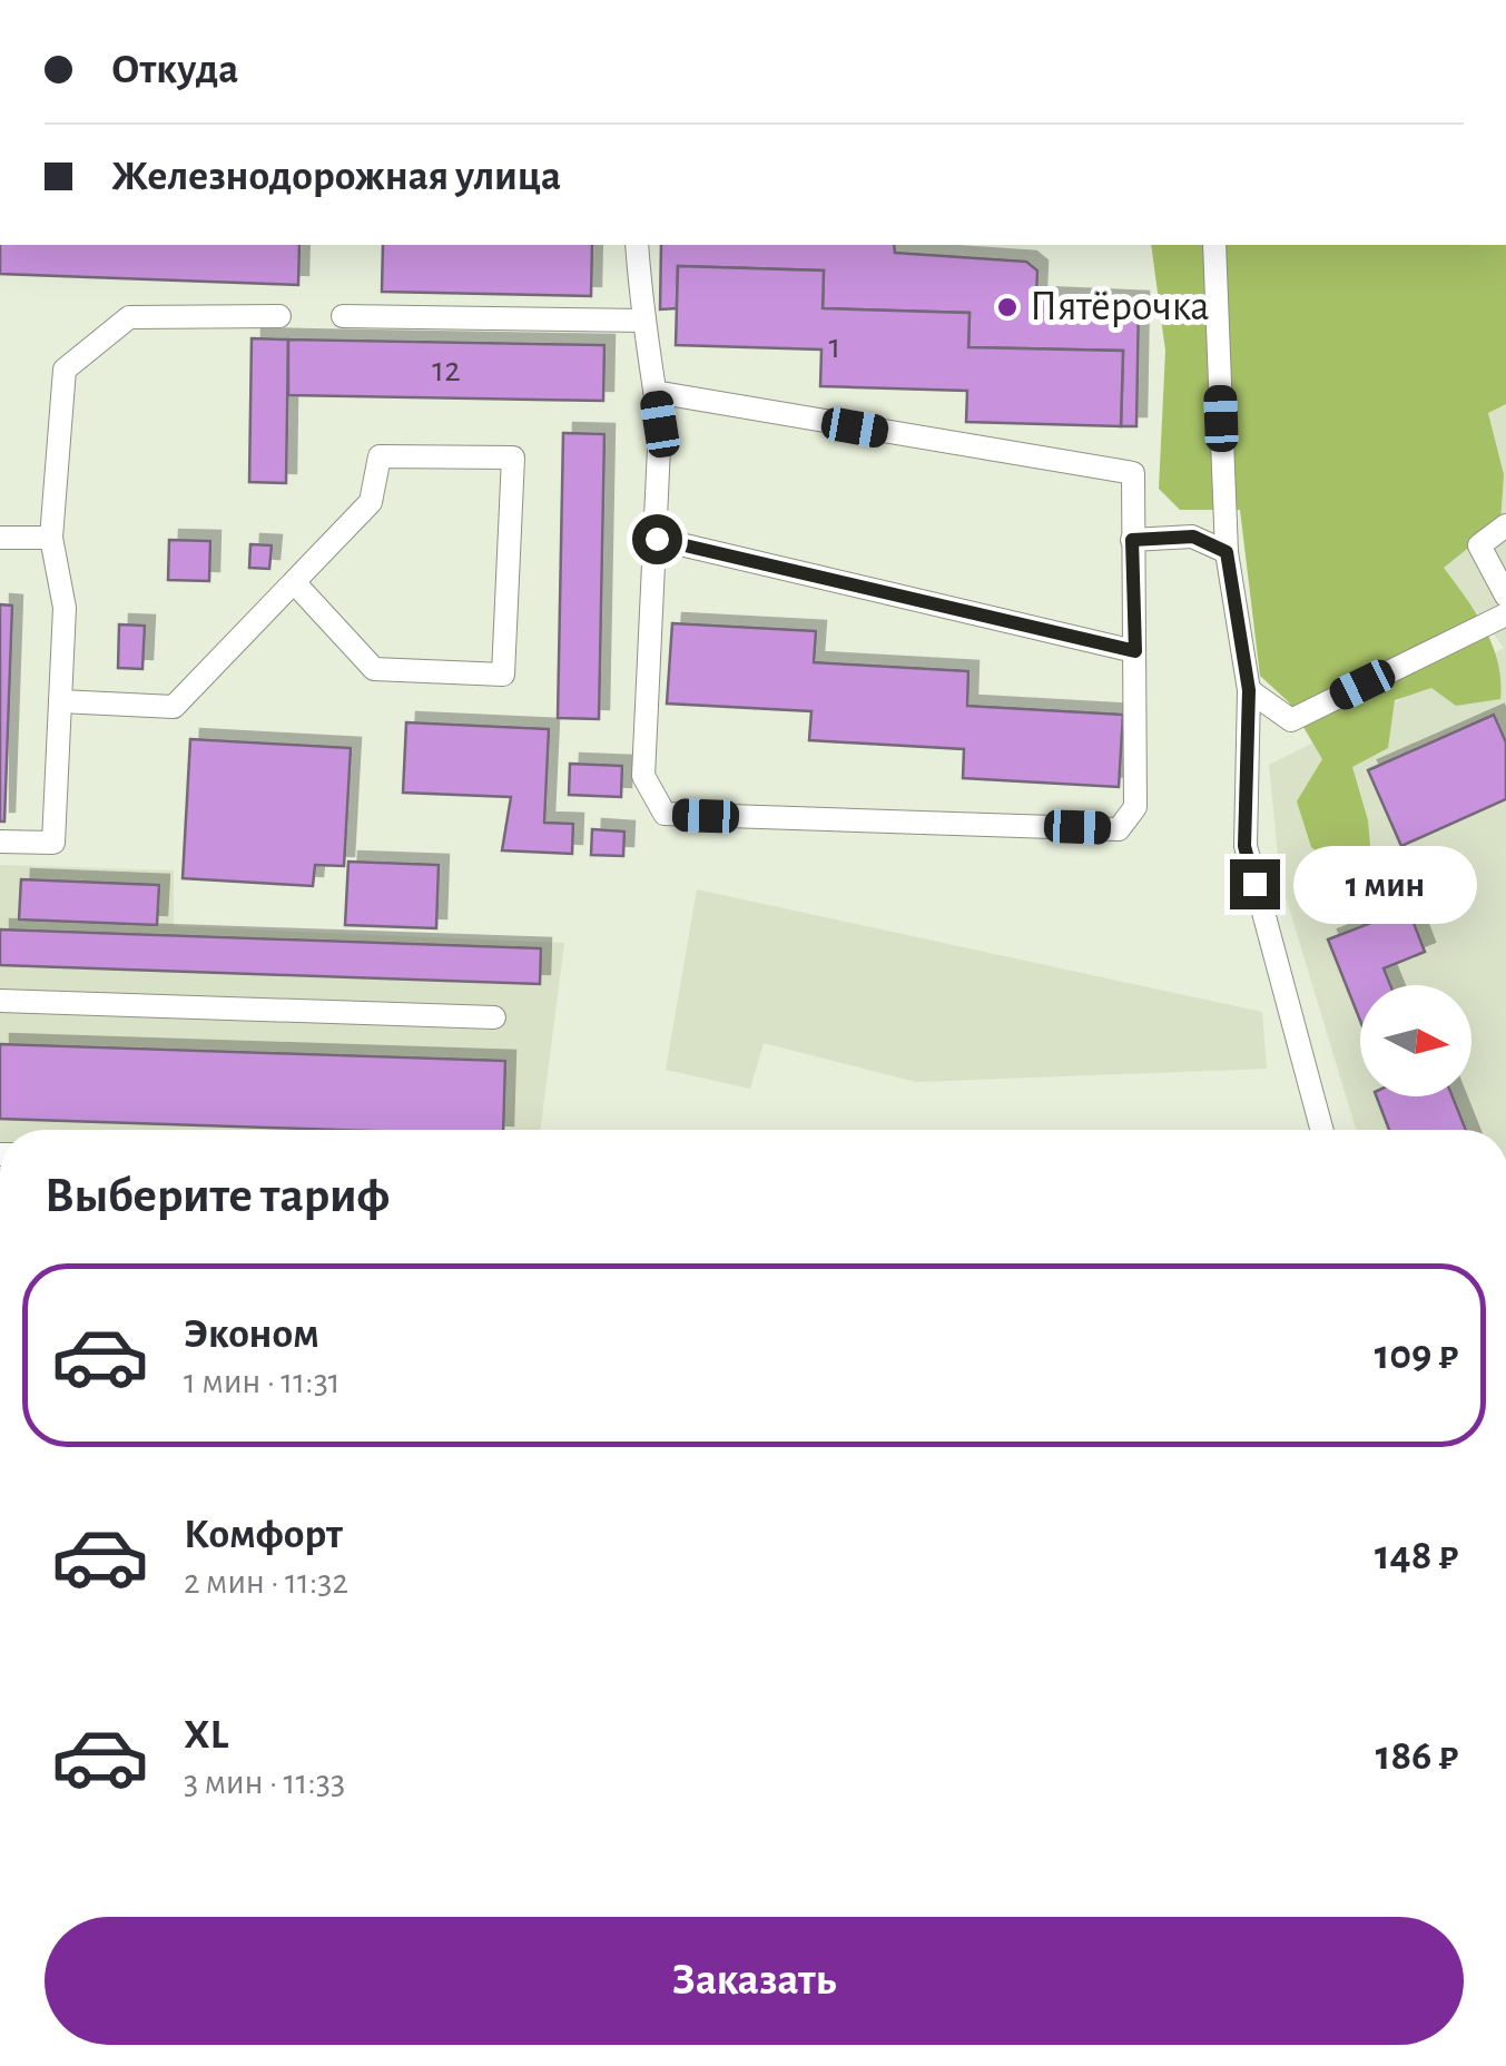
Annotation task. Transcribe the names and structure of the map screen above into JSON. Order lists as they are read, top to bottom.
{
  "places": ["Пятёрочка"],
  "house_numbers": ["1", "12"],
  "north": "right",
  "page": {
    "banner": ["Откуда", "Железнодорожная улица"],
    "bubble": "1 мин",
    "heading": "Выберите тариф",
    "list": [
      {
        "name": "Эконом",
        "note": "1 мин · 11:31",
        "value": "109 ₽"
      },
      {
        "name": "Комфорт",
        "note": "2 мин · 11:32",
        "value": "148 ₽"
      },
      {
        "name": "XL",
        "note": "3 мин · 11:33",
        "value": "186 ₽"
      }
    ],
    "buttons": "Заказать"
  }
}
